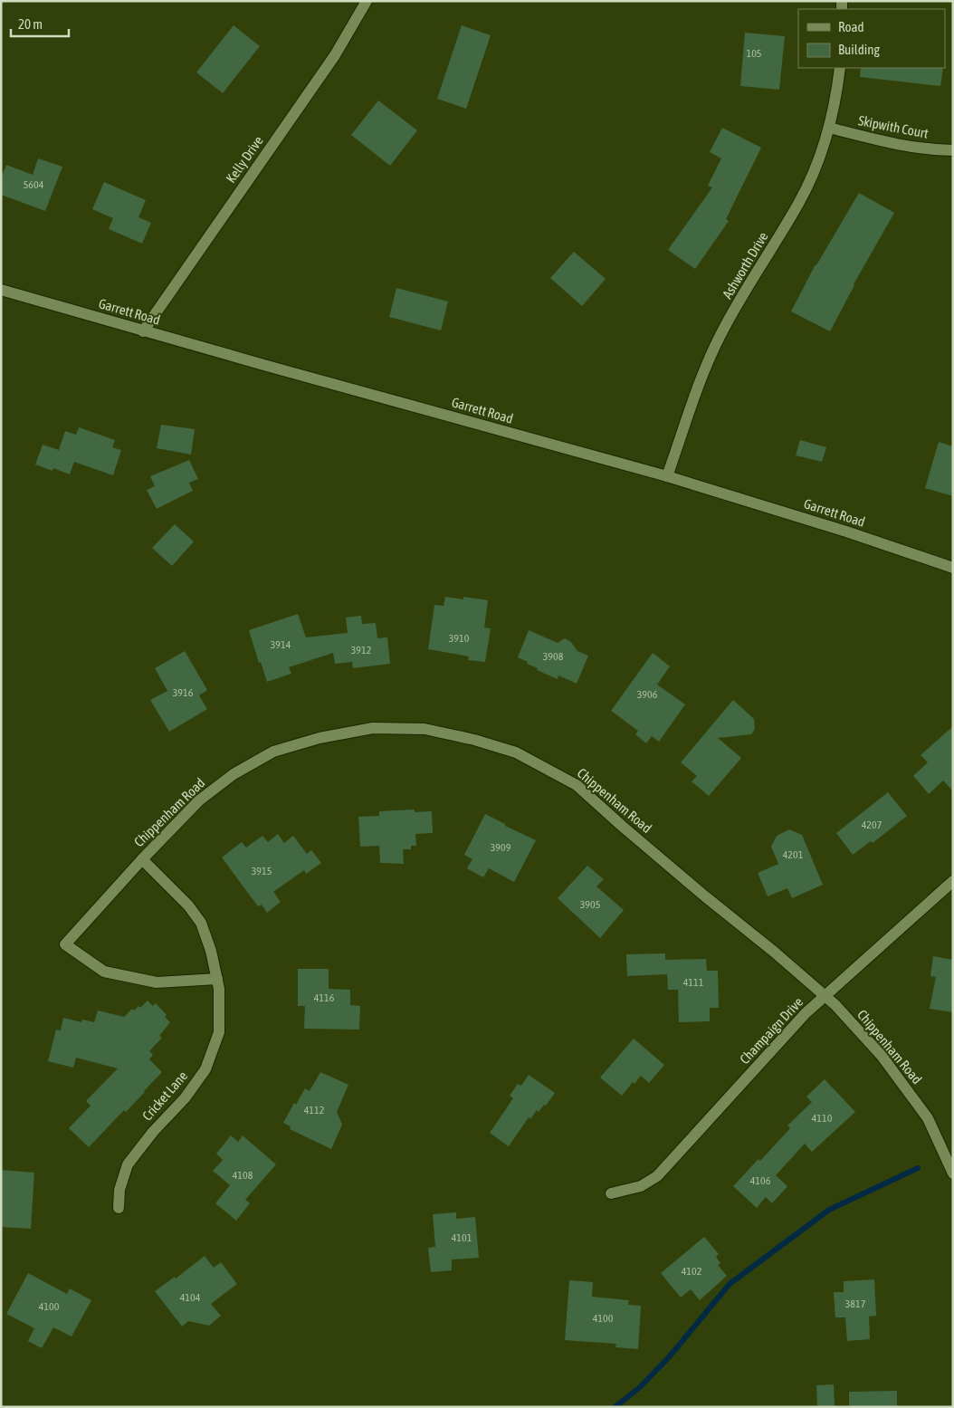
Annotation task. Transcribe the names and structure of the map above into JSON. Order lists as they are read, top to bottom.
{
  "streets": {
    "street": [
      "Skipwith Court",
      "Kelly Drive",
      "Ashworth Drive",
      "Garrett Road",
      "Chippenham Road",
      "Champaign Drive",
      "Cricket Lane"
    ]
  },
  "crossings": [
    ["Skipwith Court", "Ashworth Drive"],
    ["Kelly Drive", "Garrett Road"],
    ["Ashworth Drive", "Garrett Road"],
    ["Chippenham Road", "Champaign Drive"],
    ["Chippenham Road", "Cricket Lane"]
  ],
  "house_numbers": [
    "105",
    "5604",
    "3910",
    "3914",
    "3912",
    "3908",
    "3916",
    "3906",
    "4207",
    "3909",
    "4201",
    "3915",
    "3905",
    "4111",
    "4116",
    "4112",
    "4110",
    "4108",
    "4106",
    "4101",
    "4102",
    "4104",
    "3817",
    "4100",
    "4100"
  ],
  "legend": ["Road", "Building"],
  "scale_bar": "20 m"
}
